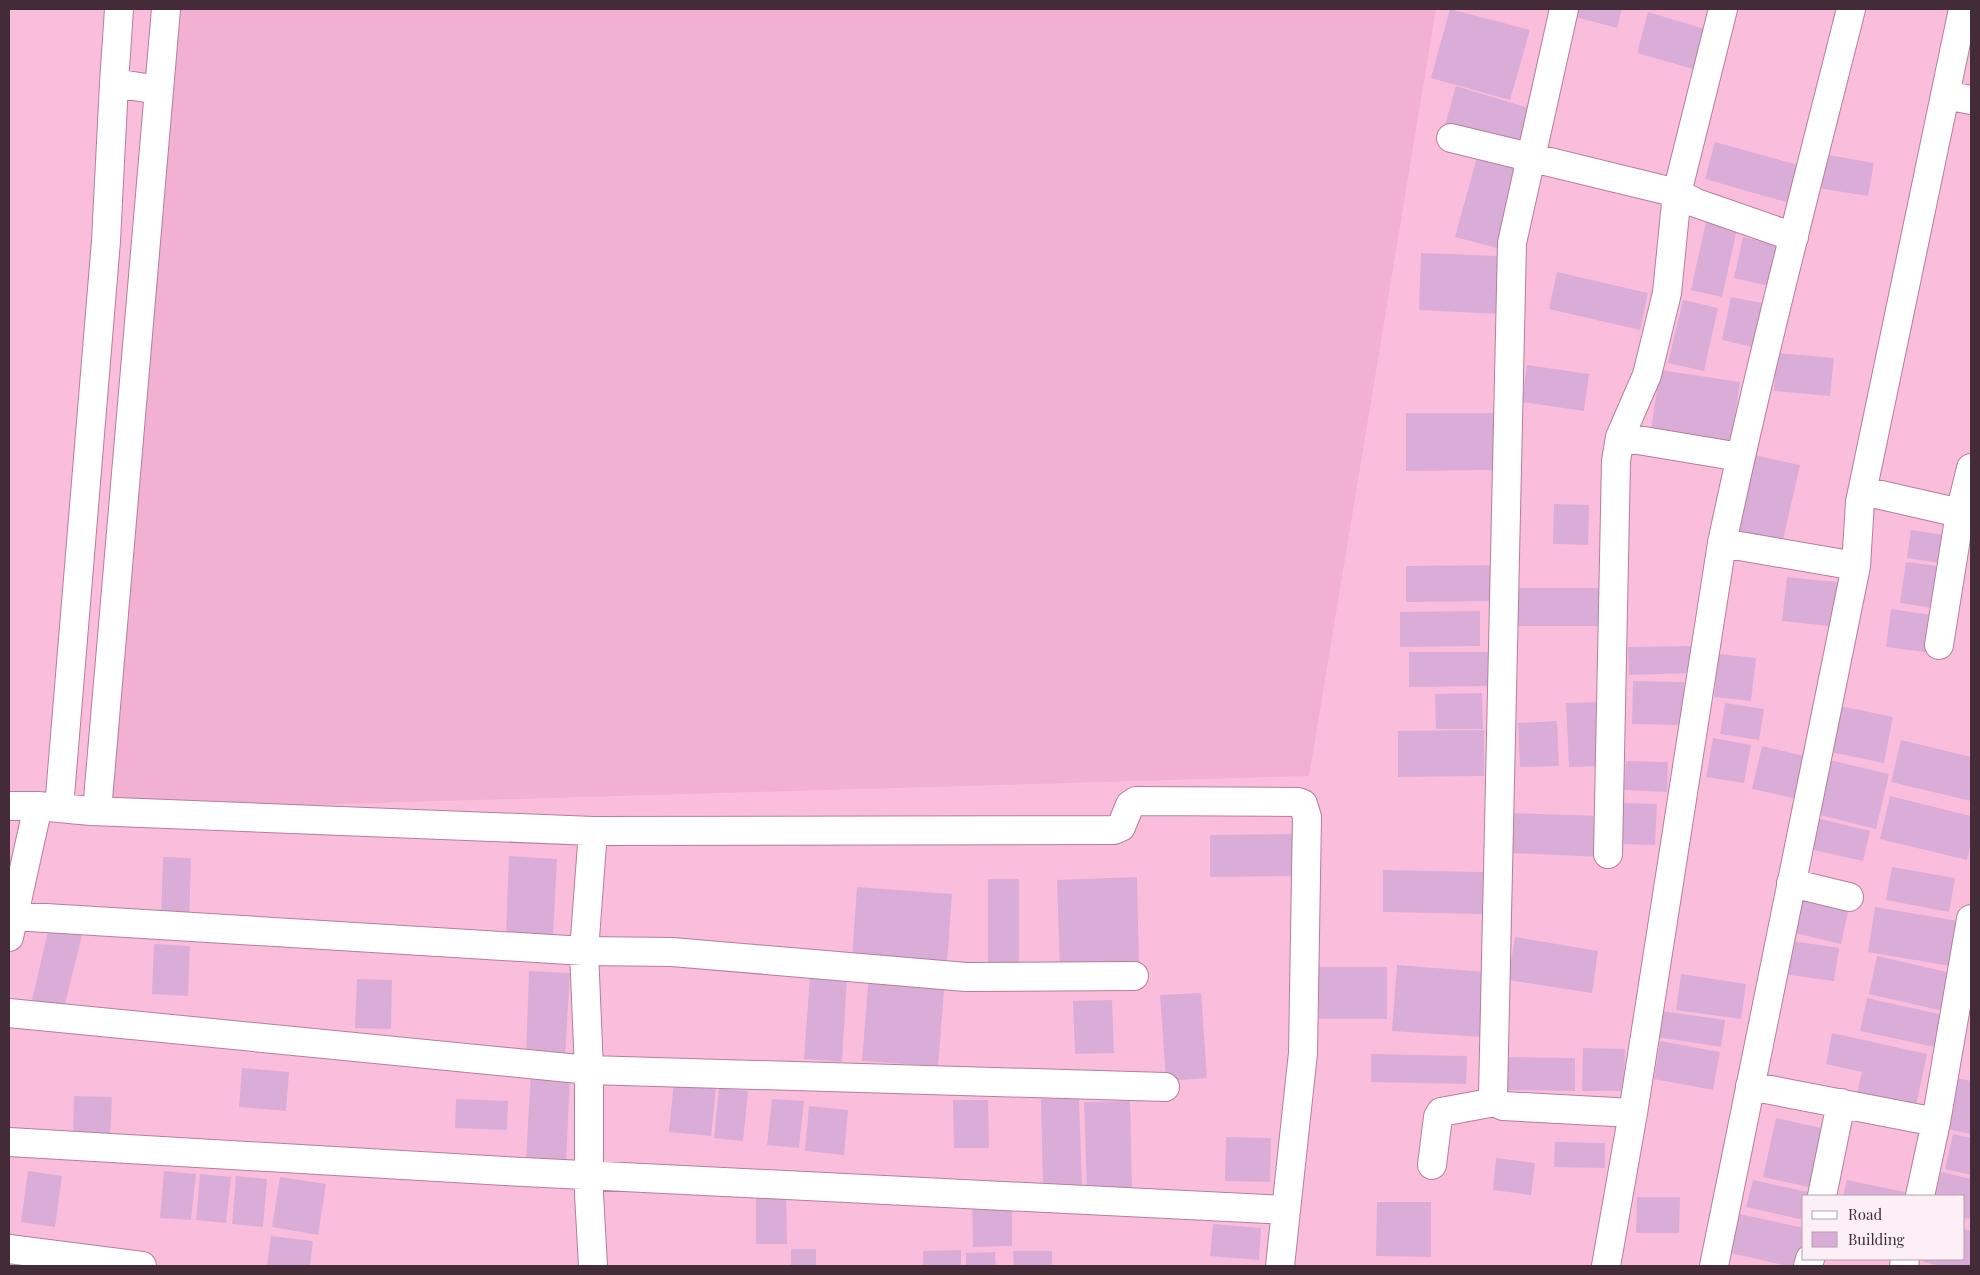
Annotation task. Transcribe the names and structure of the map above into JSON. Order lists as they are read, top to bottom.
{
  "legend": ["Road", "Building"]
}
